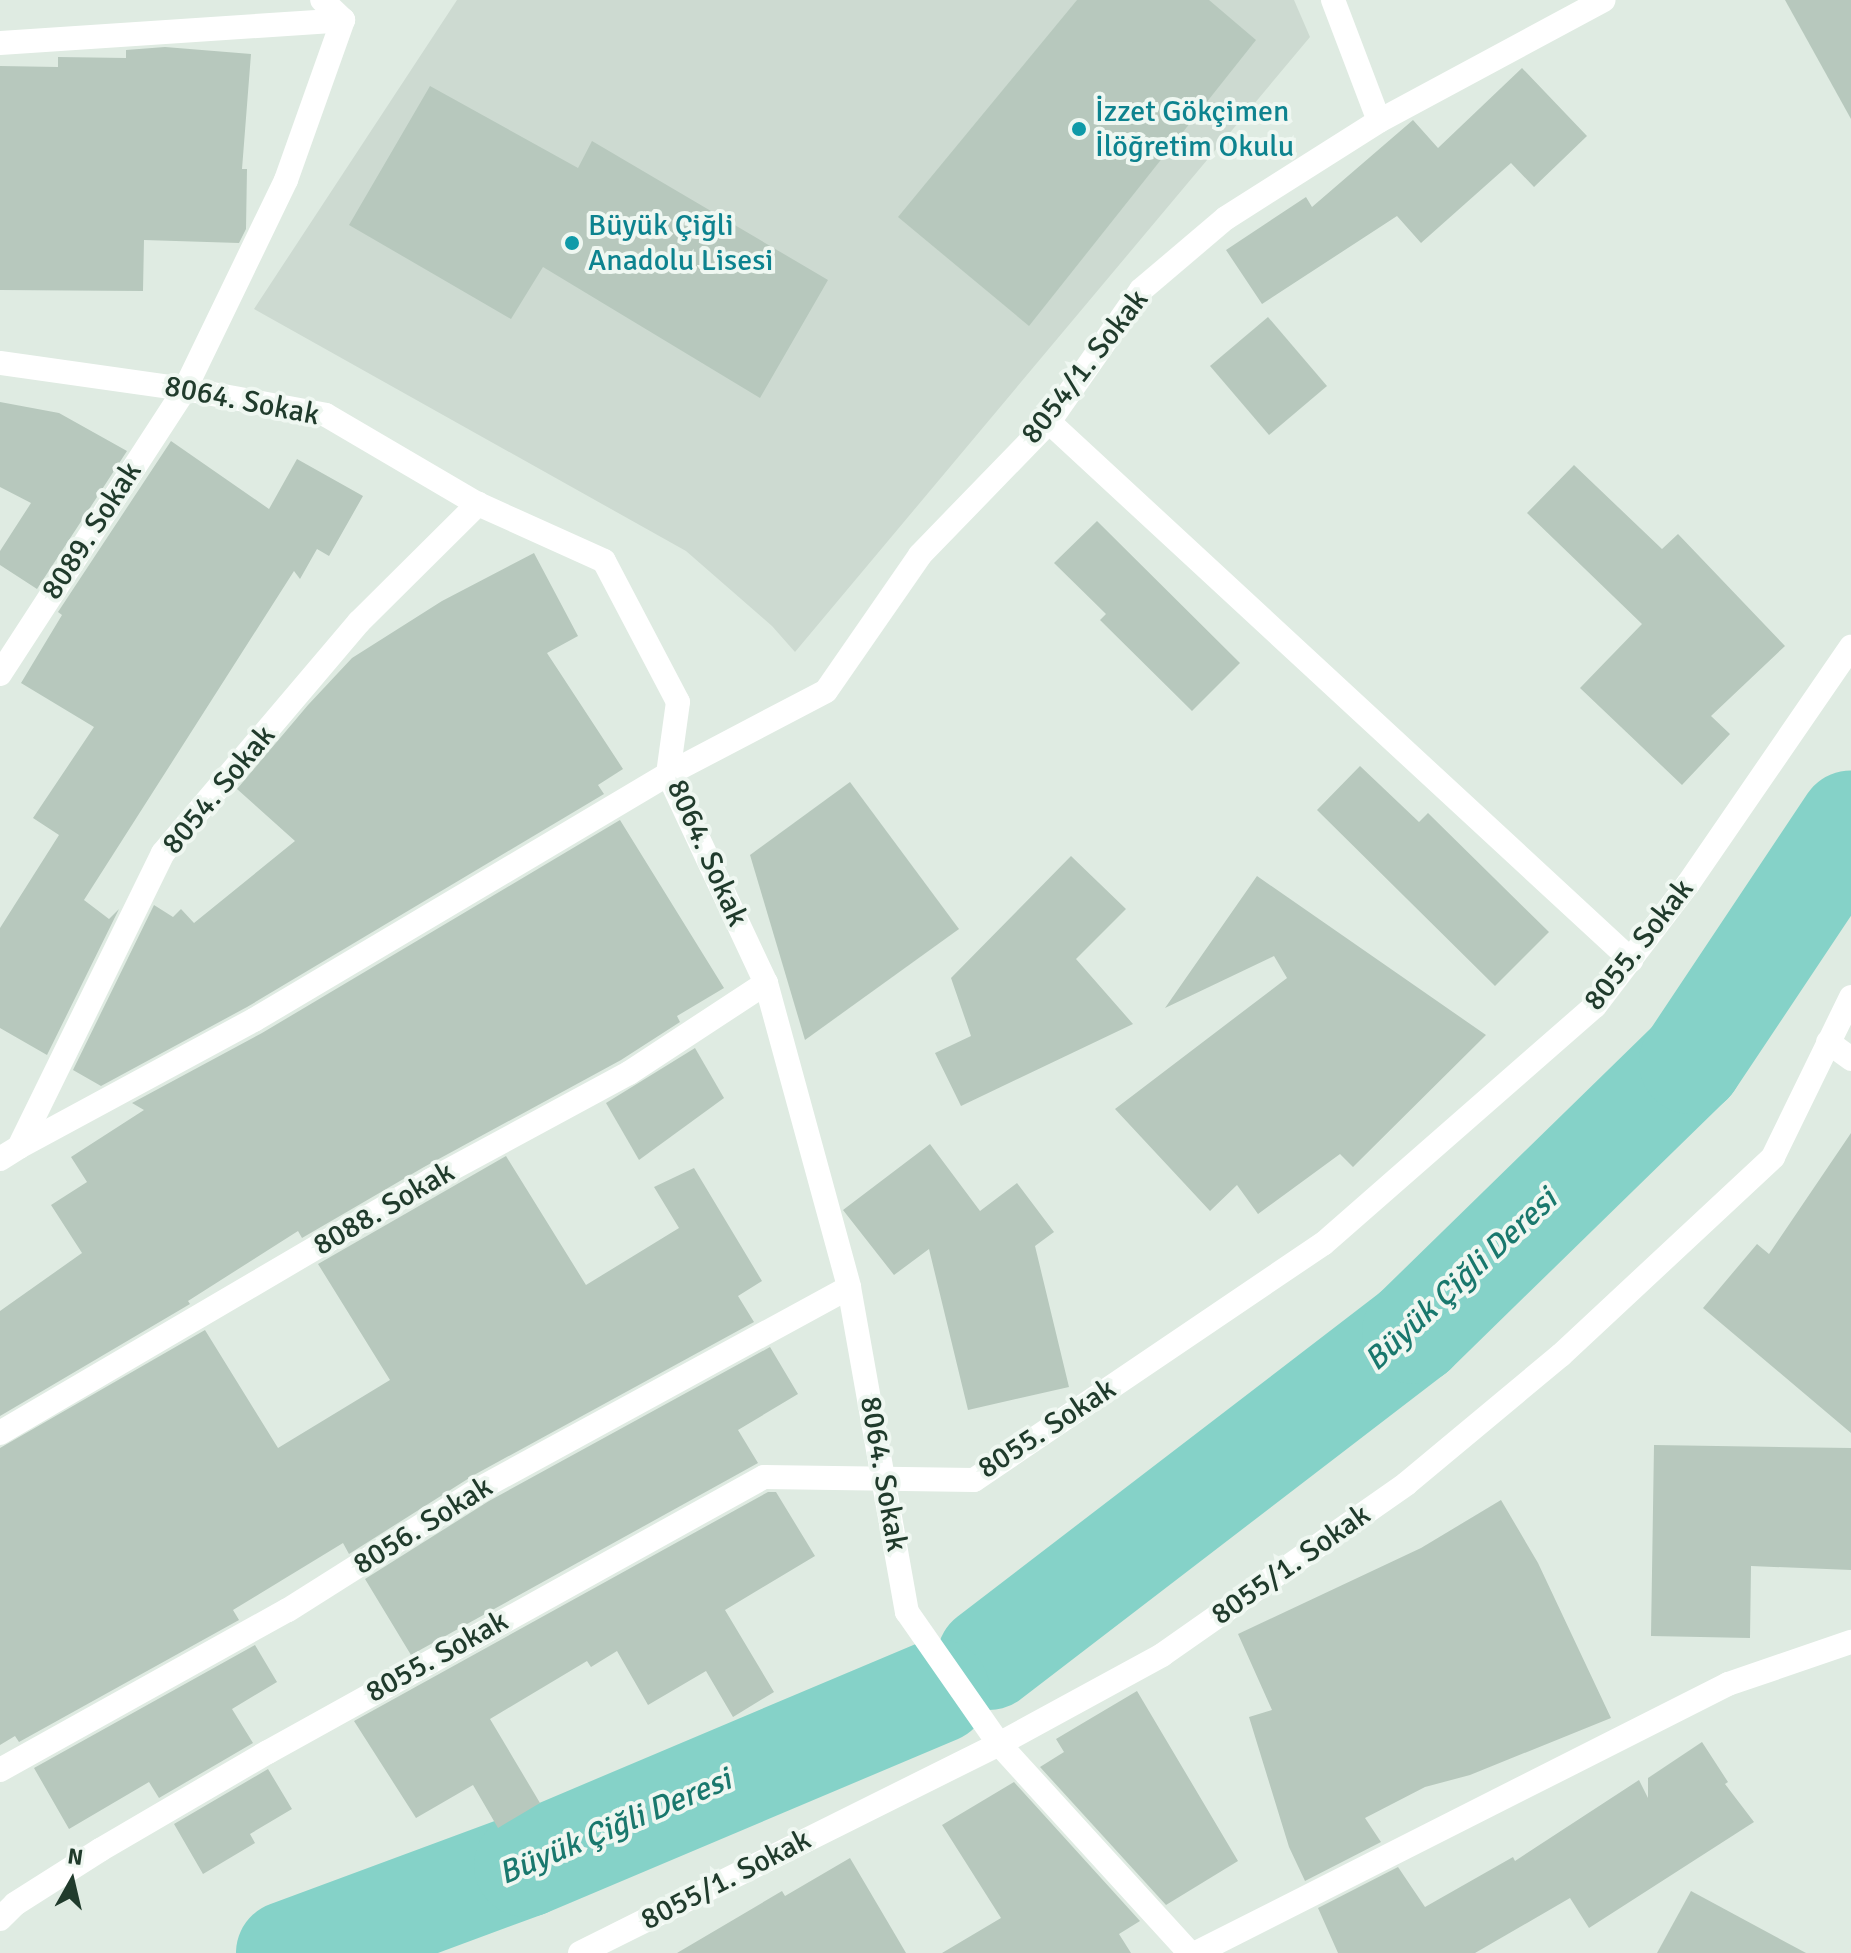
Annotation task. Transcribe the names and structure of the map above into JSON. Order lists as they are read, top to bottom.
{
  "streets": {
    "street": [
      "8054/1. Sokak",
      "8064. Sokak",
      "8089. Sokak",
      "8054. Sokak",
      "8055. Sokak",
      "8088. Sokak",
      "8056. Sokak",
      "8055/1. Sokak"
    ]
  },
  "crossings": [
    ["8054/1. Sokak", "8064. Sokak"],
    ["8054/1. Sokak", "8054. Sokak"],
    ["8064. Sokak", "8089. Sokak"],
    ["8064. Sokak", "8054. Sokak"],
    ["8064. Sokak", "8055. Sokak"],
    ["8064. Sokak", "8088. Sokak"],
    ["8064. Sokak", "8056. Sokak"],
    ["8064. Sokak", "8055/1. Sokak"]
  ],
  "water": ["Büyük Çiğli Deresi"],
  "places": ["İzzet Gökçimen İlöğretim Okulu", "Büyük Çiğli Anadolu Lisesi"],
  "north": "top"
}
